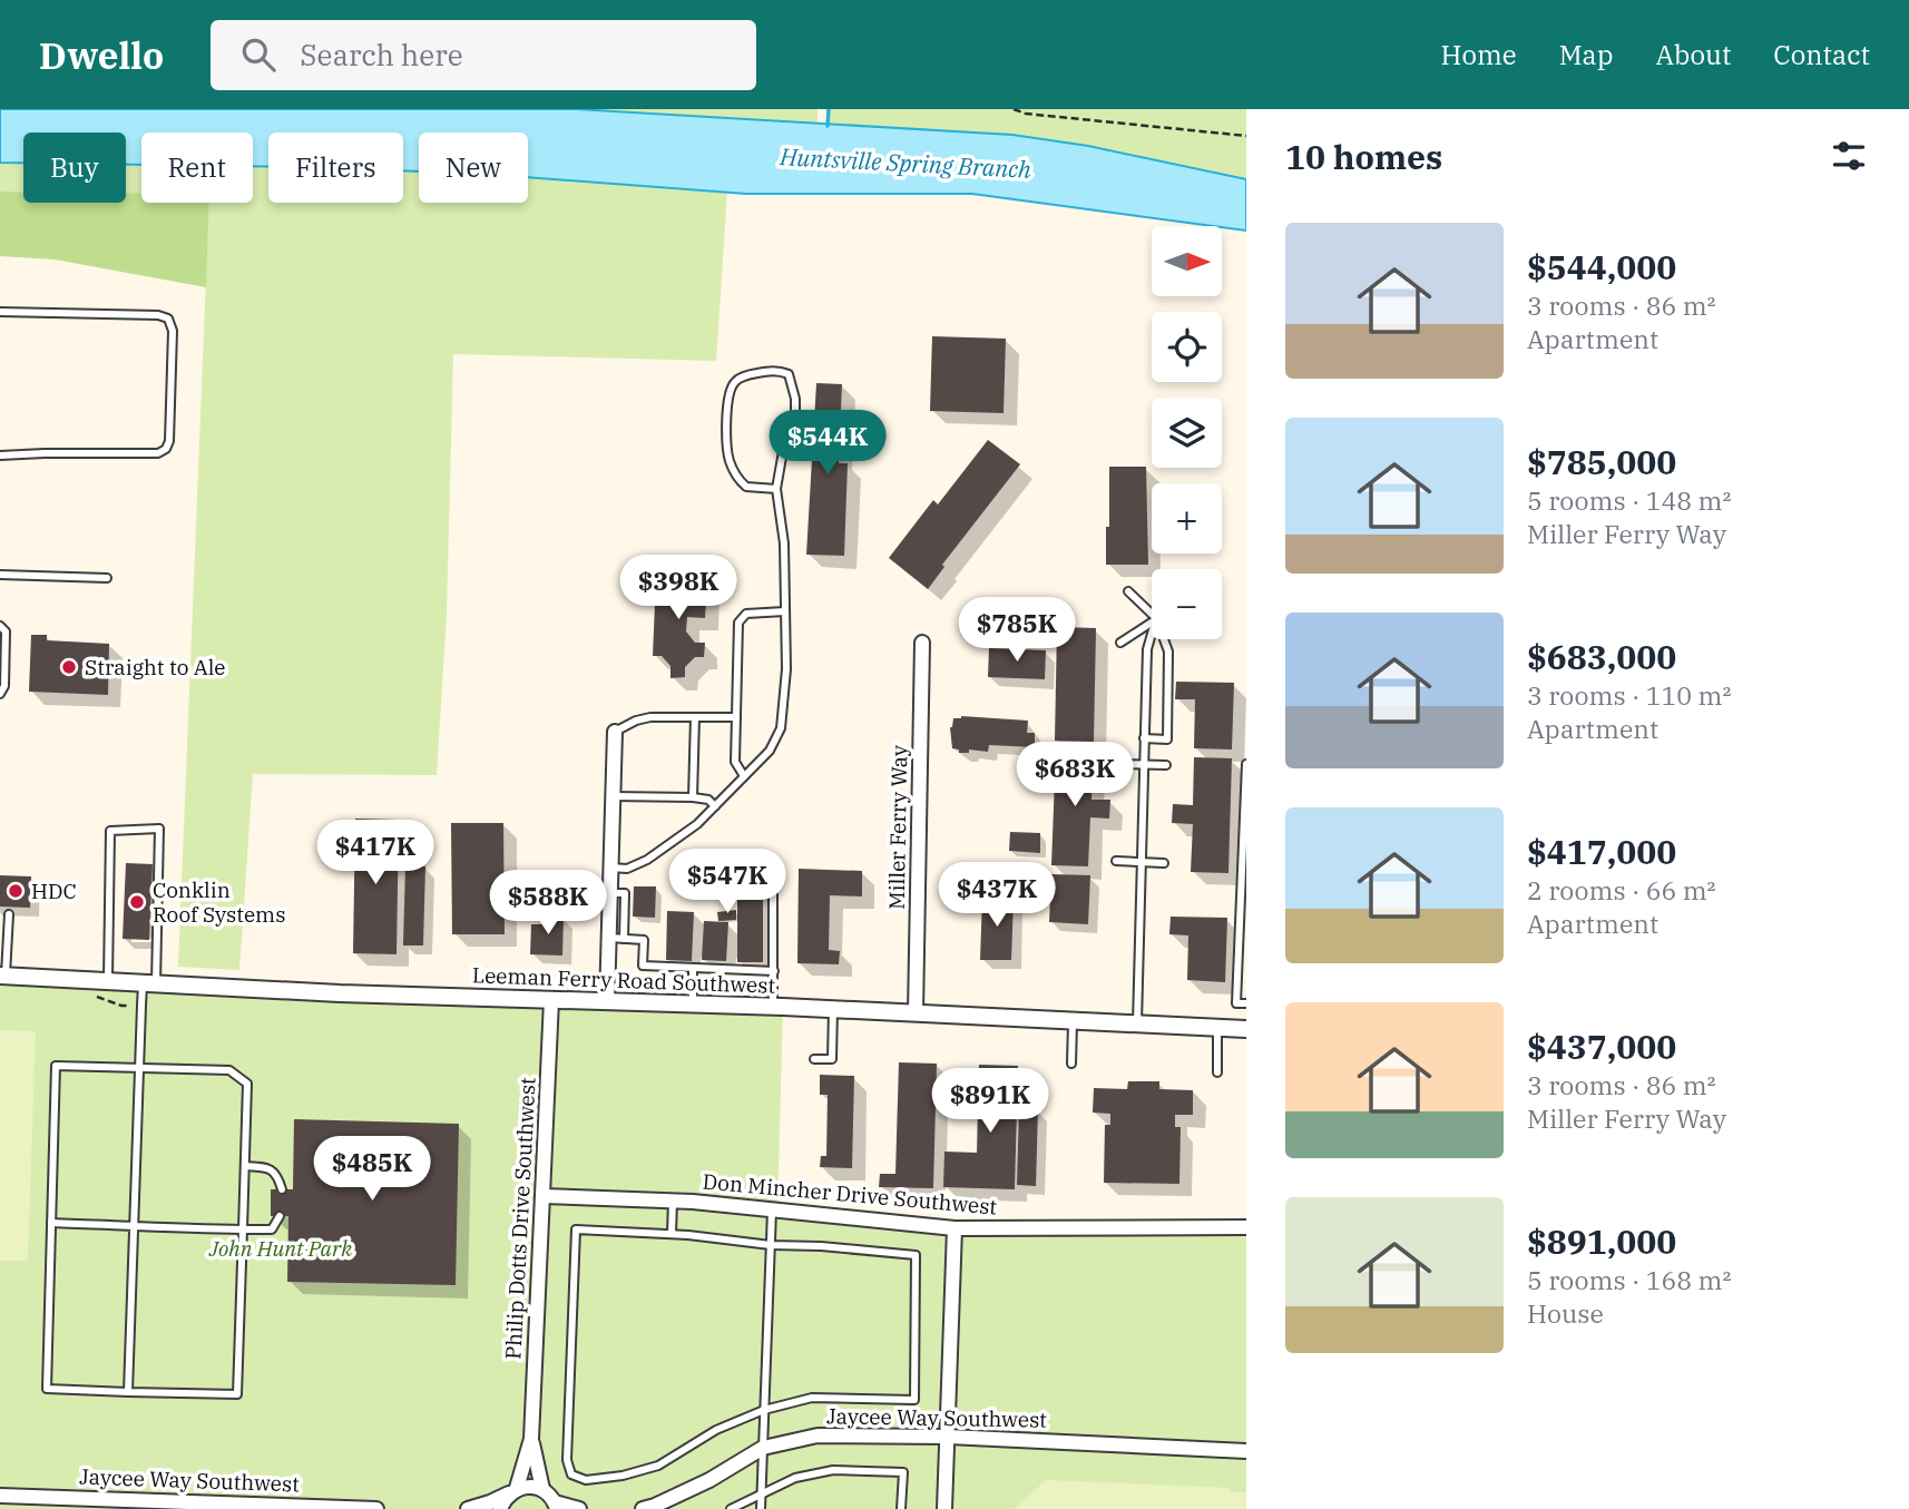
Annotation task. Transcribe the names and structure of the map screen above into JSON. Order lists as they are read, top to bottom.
{
  "streets": {
    "street": [
      "Miller Ferry Way",
      "Leeman Ferry Road Southwest",
      "Don Mincher Drive Southwest",
      "Philip Dotts Drive Southwest",
      "Jaycee Way Southwest"
    ]
  },
  "crossings": [
    ["Miller Ferry Way", "Leeman Ferry Road Southwest"],
    ["Leeman Ferry Road Southwest", "Philip Dotts Drive Southwest"],
    ["Don Mincher Drive Southwest", "Philip Dotts Drive Southwest"]
  ],
  "water": ["Huntsville Spring Branch"],
  "parks": ["John Hunt Park"],
  "places": ["Straight to Ale", "HDC", "Conklin Roof Systems"],
  "north": "right",
  "page": {
    "header": "Dwello",
    "search": "Search here",
    "nav": [
      "Home",
      "Map",
      "About",
      "Contact"
    ],
    "heading": "10 homes",
    "chip": [
      "Buy",
      "Rent",
      "Filters",
      "New"
    ],
    "list": [
      {
        "name": "$544,000",
        "note": "3 rooms · 86 m² · Apartment"
      },
      {
        "name": "$785,000",
        "note": "5 rooms · 148 m² · Miller Ferry Way"
      },
      {
        "name": "$683,000",
        "note": "3 rooms · 110 m² · Apartment"
      },
      {
        "name": "$417,000",
        "note": "2 rooms · 66 m² · Apartment"
      },
      {
        "name": "$437,000",
        "note": "3 rooms · 86 m² · Miller Ferry Way"
      },
      {
        "name": "$891,000",
        "note": "5 rooms · 168 m² · House"
      }
    ],
    "map_buttons": ["+", "−"],
    "price": [
      "$544K",
      "$398K",
      "$785K",
      "$683K",
      "$417K",
      "$547K",
      "$437K",
      "$588K",
      "$891K",
      "$485K"
    ]
  }
}
